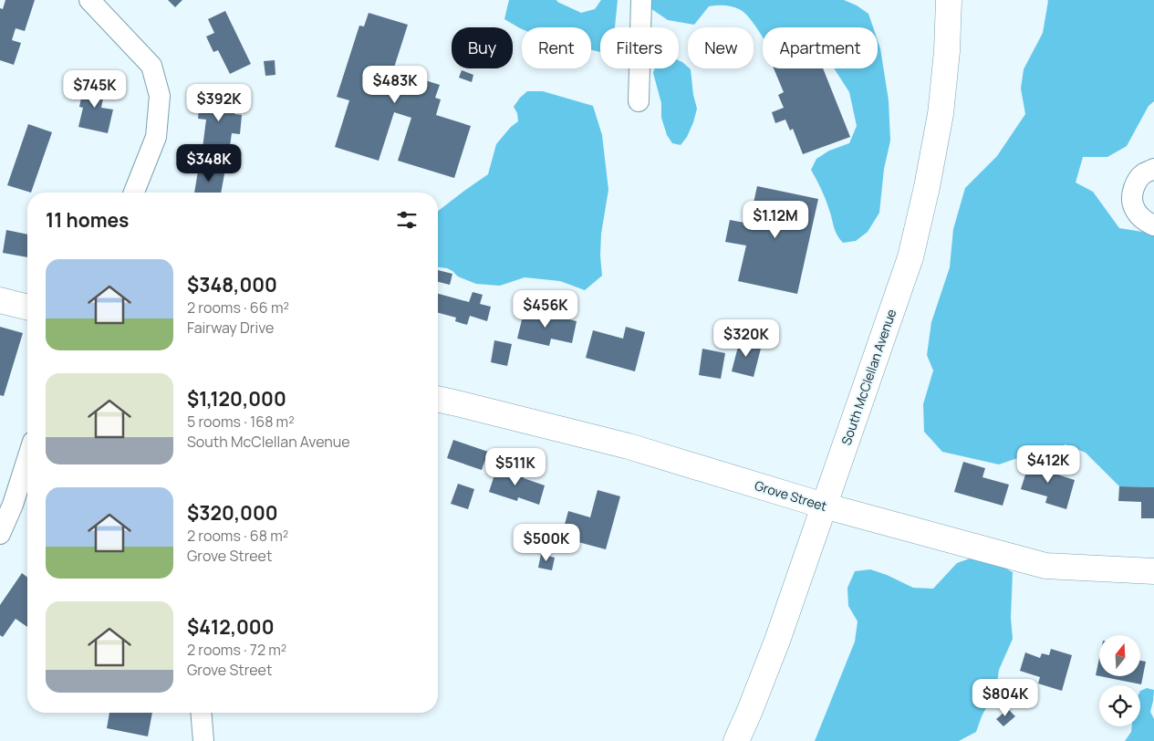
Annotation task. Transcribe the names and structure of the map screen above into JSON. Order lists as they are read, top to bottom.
{
  "streets": {
    "main road": ["South McClellan Avenue", "Grove Street"]
  },
  "crossings": [
    ["South McClellan Avenue", "Grove Street"]
  ],
  "north": "top",
  "page": {
    "chip": [
      "Buy",
      "Rent",
      "Filters",
      "New",
      "Apartment"
    ],
    "price": [
      "$483K",
      "$745K",
      "$392K",
      "$348K",
      "$1.12M",
      "$456K",
      "$320K",
      "$412K",
      "$511K",
      "$500K",
      "$804K"
    ],
    "heading": "11 homes",
    "list": [
      {
        "name": "$348,000",
        "note": "2 rooms · 66 m² · Fairway Drive"
      },
      {
        "name": "$1,120,000",
        "note": "5 rooms · 168 m² · South McClellan Avenue"
      },
      {
        "name": "$320,000",
        "note": "2 rooms · 68 m² · Grove Street"
      },
      {
        "name": "$412,000",
        "note": "2 rooms · 72 m² · Grove Street"
      }
    ]
  }
}
